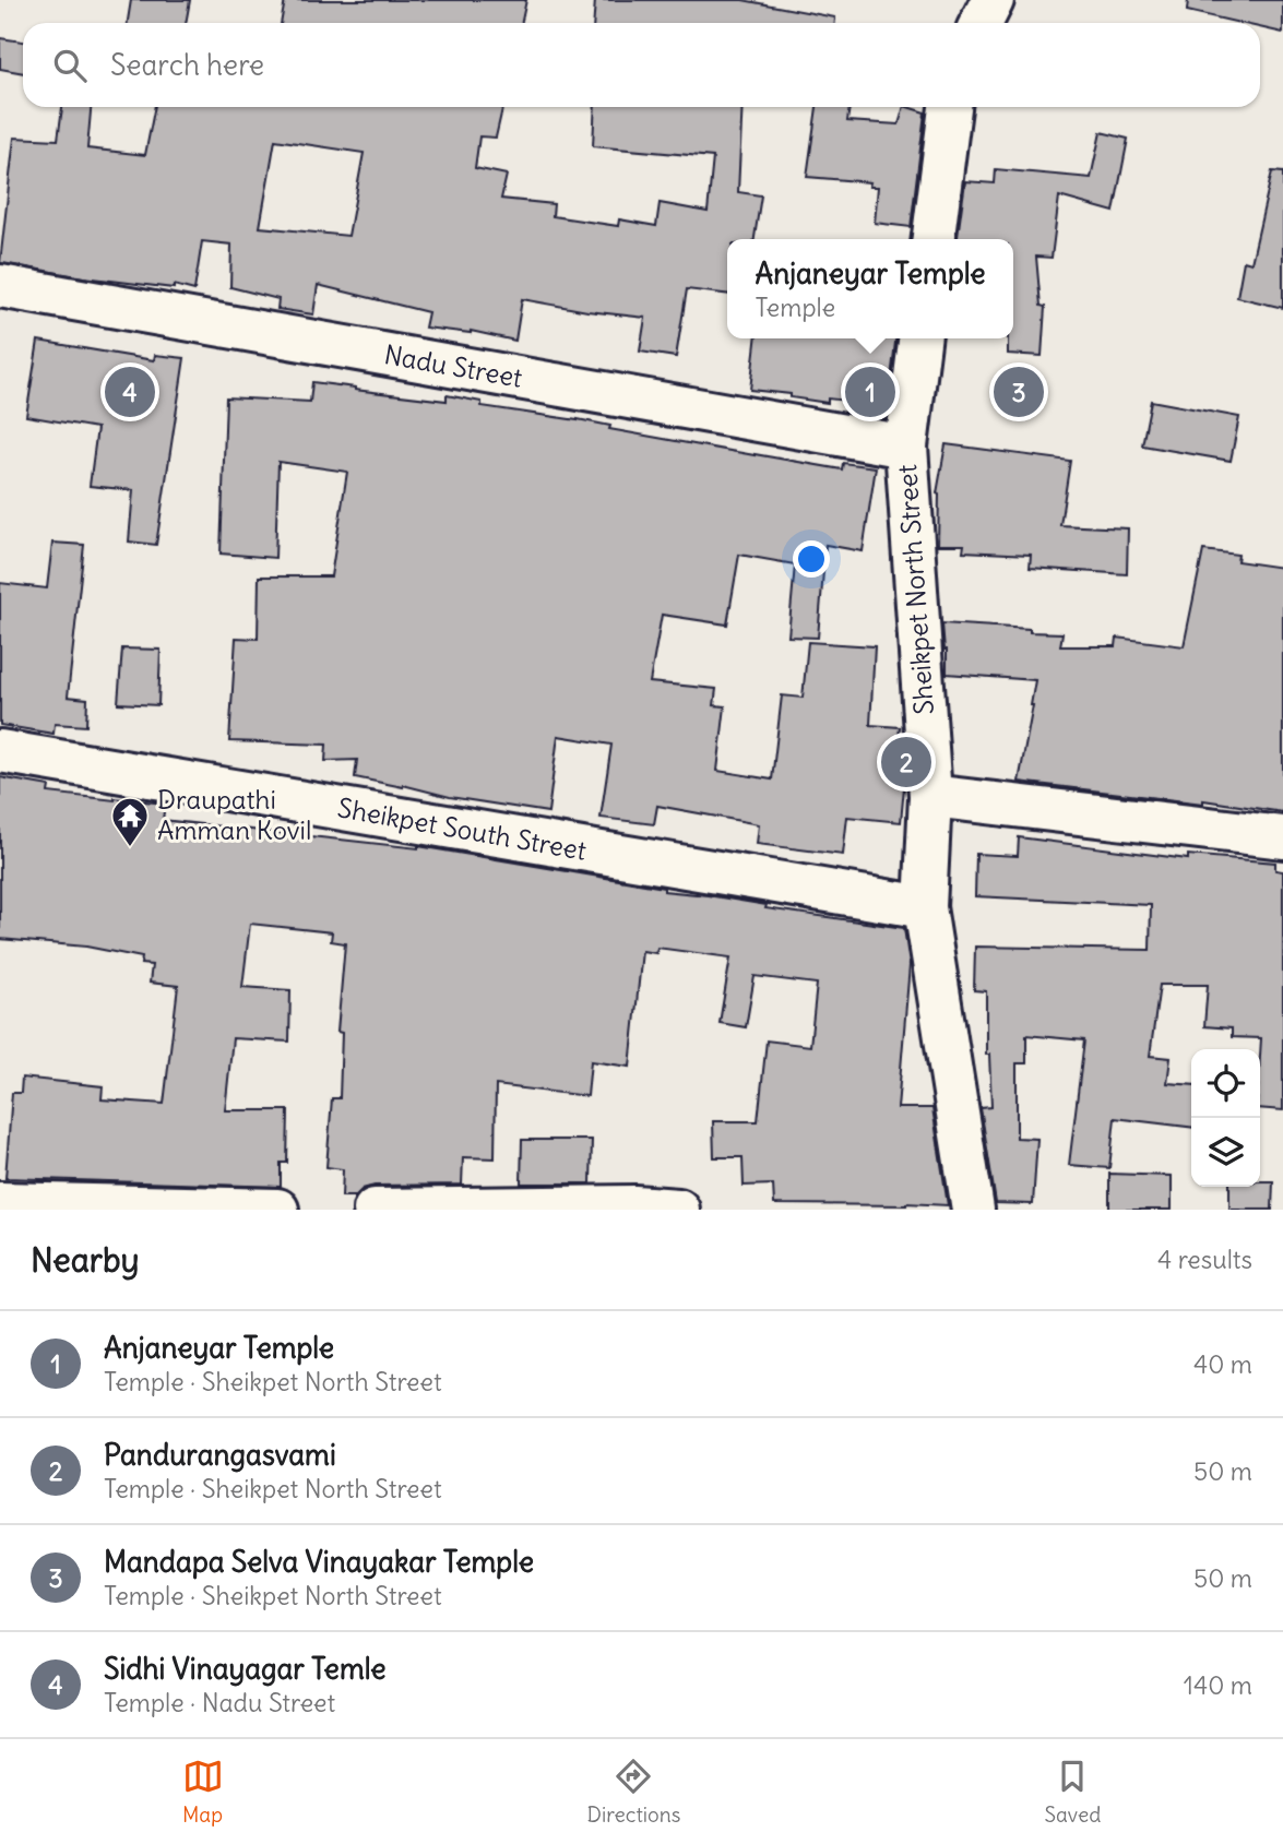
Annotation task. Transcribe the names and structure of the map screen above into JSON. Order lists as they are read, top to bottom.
{
  "streets": {
    "street": ["Nadu Street", "Sheikpet North Street", "Sheikpet South Street"]
  },
  "crossings": [
    ["Nadu Street", "Sheikpet North Street"],
    ["Sheikpet North Street", "Sheikpet South Street"]
  ],
  "places": {
    "temple": ["Draupathi Amman Kovil"]
  },
  "page": {
    "search": "Search here",
    "popup": ["Anjaneyar Temple", "Temple"],
    "pins": [
      "1",
      "3",
      "4",
      "2"
    ],
    "heading": ["Nearby", "4 results"],
    "list": [
      {
        "mark": "1",
        "name": "Anjaneyar Temple",
        "note": "Temple · Sheikpet North Street",
        "value": "40 m"
      },
      {
        "mark": "2",
        "name": "Pandurangasvami",
        "note": "Temple · Sheikpet North Street",
        "value": "50 m"
      },
      {
        "mark": "3",
        "name": "Mandapa Selva Vinayakar Temple",
        "note": "Temple · Sheikpet North Street",
        "value": "50 m"
      },
      {
        "mark": "4",
        "name": "Sidhi Vinayagar Temle",
        "note": "Temple · Nadu Street",
        "value": "140 m"
      }
    ],
    "nav": ["Map", "Directions", "Saved"]
  }
}
